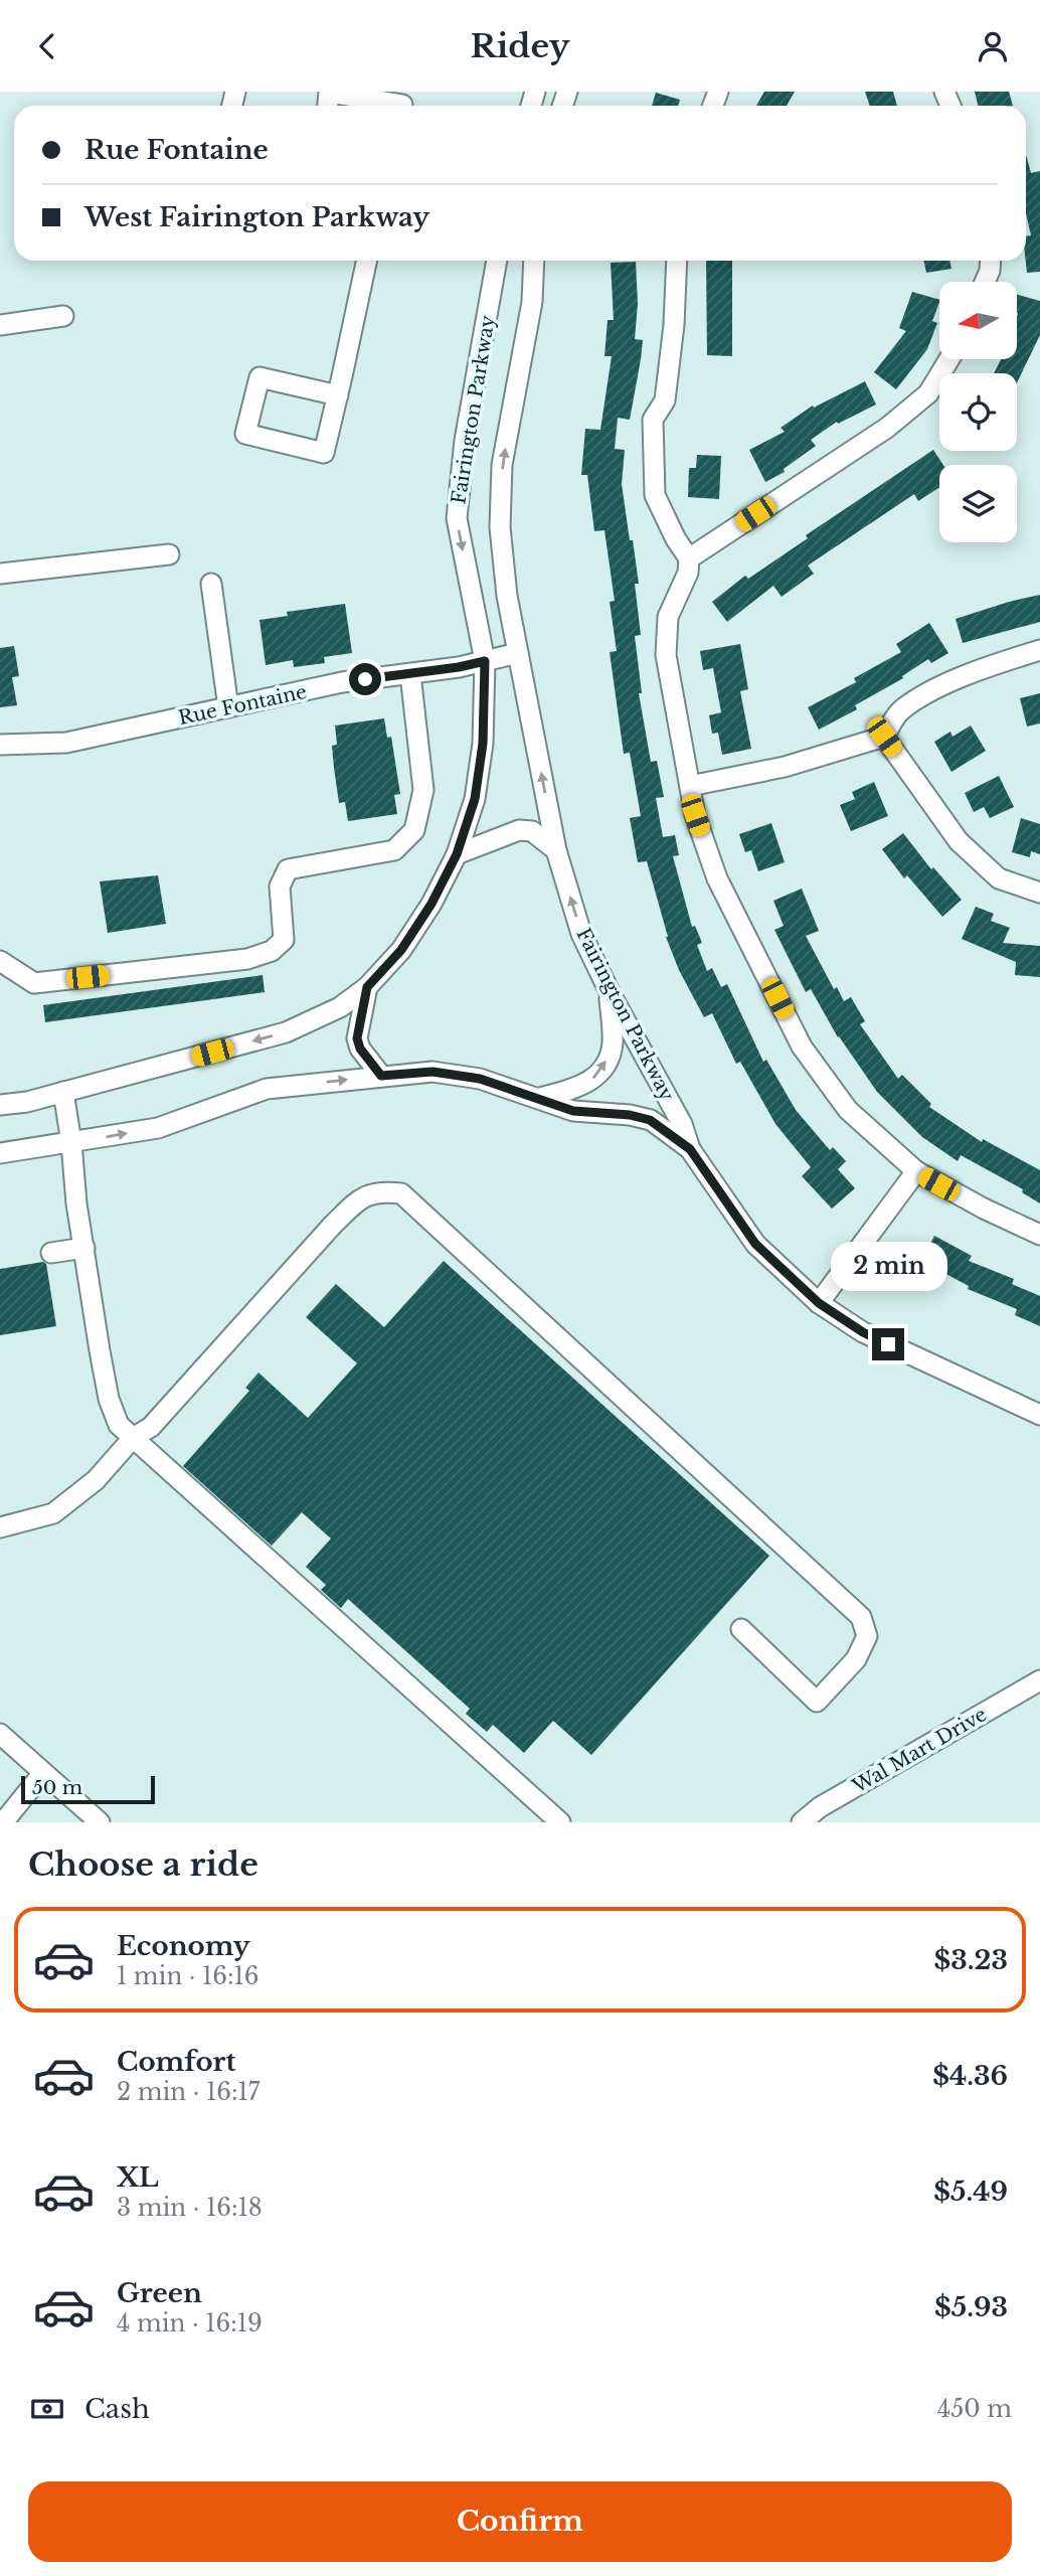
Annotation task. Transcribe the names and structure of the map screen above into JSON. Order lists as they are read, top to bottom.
{
  "streets": {
    "street": ["Fairington Parkway", "Rue Fontaine", "Wal Mart Drive"]
  },
  "crossings": [
    ["Fairington Parkway", "Rue Fontaine"]
  ],
  "scale_bar": "50 m",
  "north": "left",
  "page": {
    "header": "Ridey",
    "banner": ["Rue Fontaine", "West Fairington Parkway"],
    "bubble": "2 min",
    "scale": "50 m",
    "heading": "Choose a ride",
    "list": [
      {
        "name": "Economy",
        "note": "1 min · 16:16",
        "value": "$3.23"
      },
      {
        "name": "Comfort",
        "note": "2 min · 16:17",
        "value": "$4.36"
      },
      {
        "name": "XL",
        "note": "3 min · 16:18",
        "value": "$5.49"
      },
      {
        "name": "Green",
        "note": "4 min · 16:19",
        "value": "$5.93"
      }
    ],
    "pay": ["Cash", "450 m"],
    "buttons": "Confirm"
  }
}
